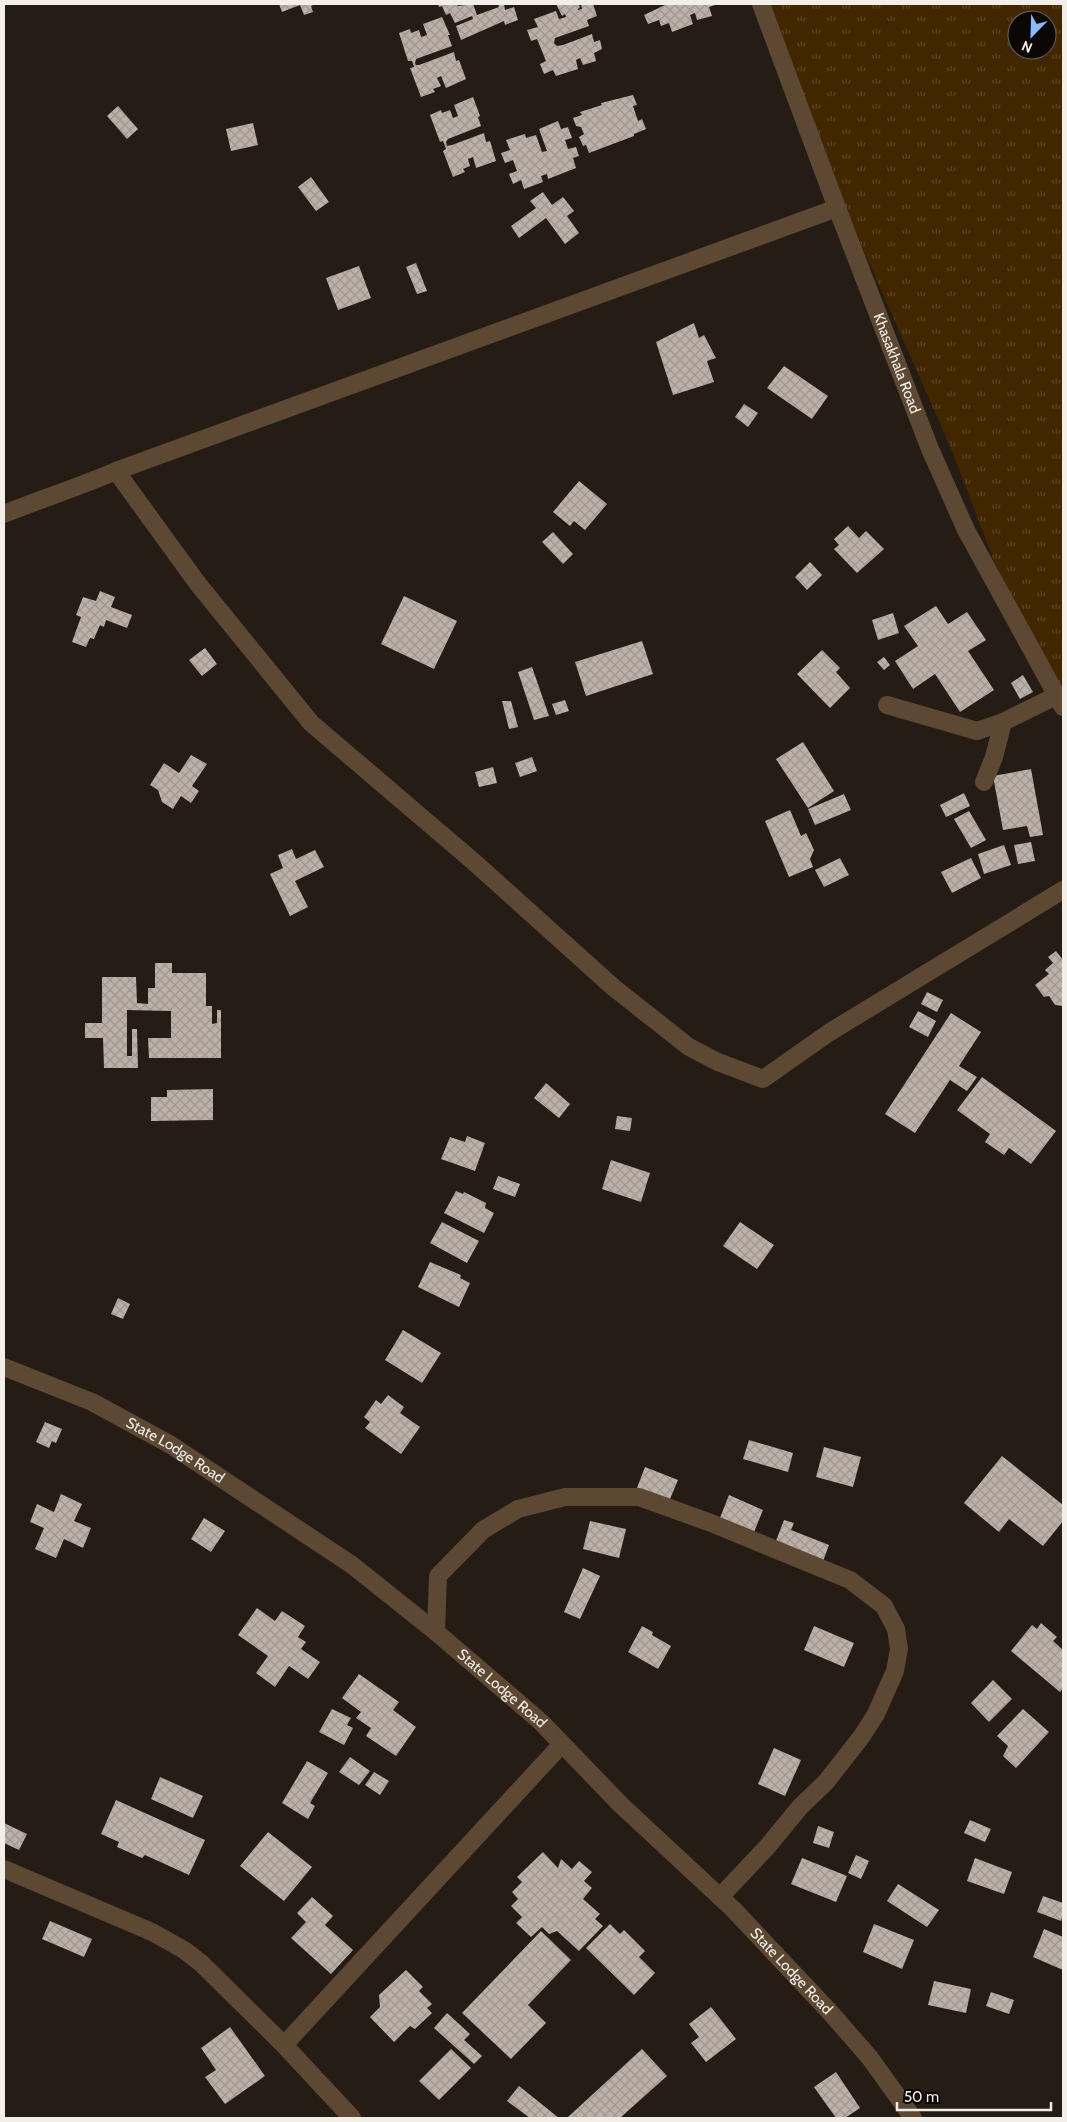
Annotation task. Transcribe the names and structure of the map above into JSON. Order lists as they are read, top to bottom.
{
  "streets": {
    "street": ["Khasakhala Road", "State Lodge Road"]
  },
  "scale_bar": "50 m",
  "north": "bottom left"
}
